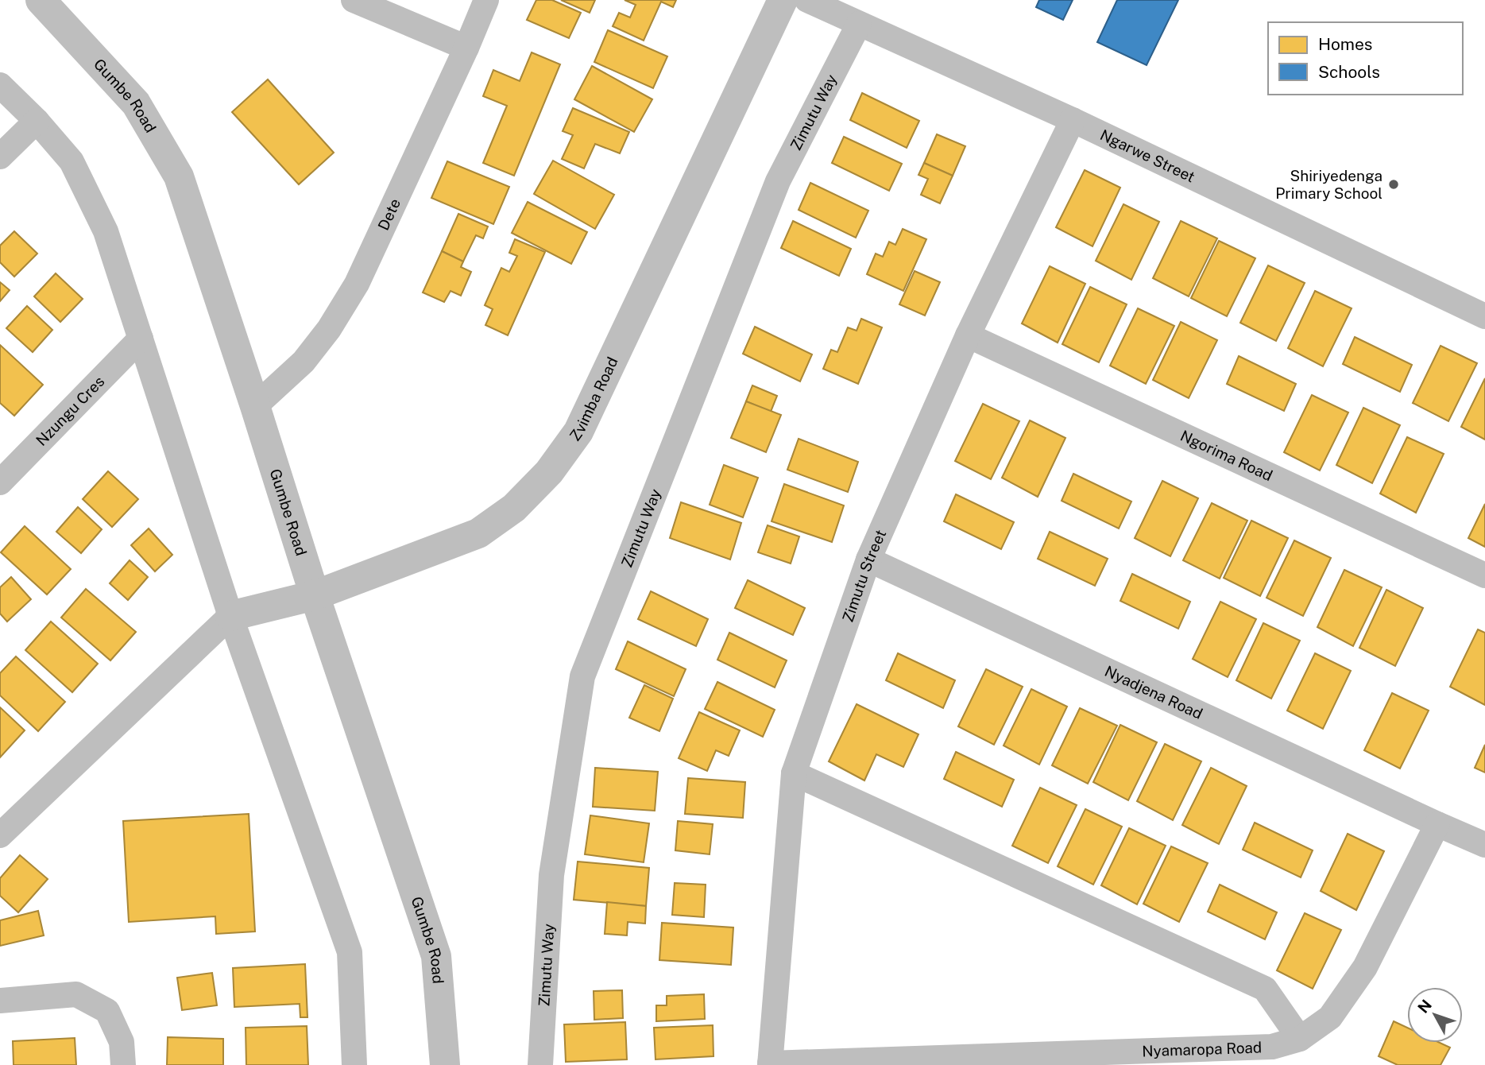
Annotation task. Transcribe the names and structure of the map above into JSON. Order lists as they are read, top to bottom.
{
  "streets": {
    "street": [
      "Gumbe Road",
      "Zimutu Way",
      "Ngarwe Street",
      "Dete",
      "Zvimba Road",
      "Nzungu Cres",
      "Ngorima Road",
      "Zimutu Street",
      "Nyadjena Road",
      "Nyamaropa Road"
    ]
  },
  "crossings": [
    ["Gumbe Road", "Dete"],
    ["Gumbe Road", "Zvimba Road"],
    ["Zimutu Way", "Ngarwe Street"],
    ["Ngarwe Street", "Zimutu Street"],
    ["Ngorima Road", "Zimutu Street"],
    ["Zimutu Street", "Nyadjena Road"],
    ["Zimutu Street", "Nyamaropa Road"],
    ["Nyadjena Road", "Nyamaropa Road"]
  ],
  "places": ["Shiriyedenga Primary School"],
  "legend": ["Homes", "Schools"],
  "north": "top left"
}
